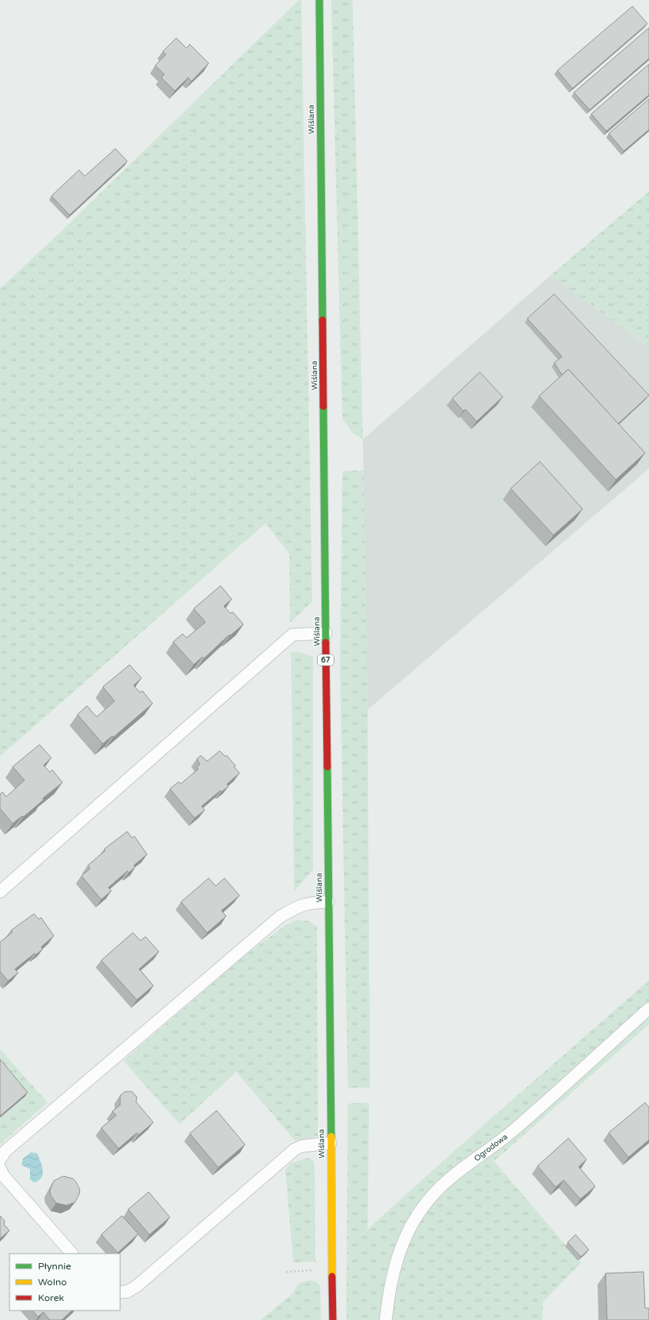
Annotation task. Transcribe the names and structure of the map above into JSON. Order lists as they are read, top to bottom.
{
  "streets": {
    "main road": ["Wiślana", "67"],
    "lane": ["Ogrodowa"]
  },
  "legend": ["Płynnie", "Wolno", "Korek"]
}
